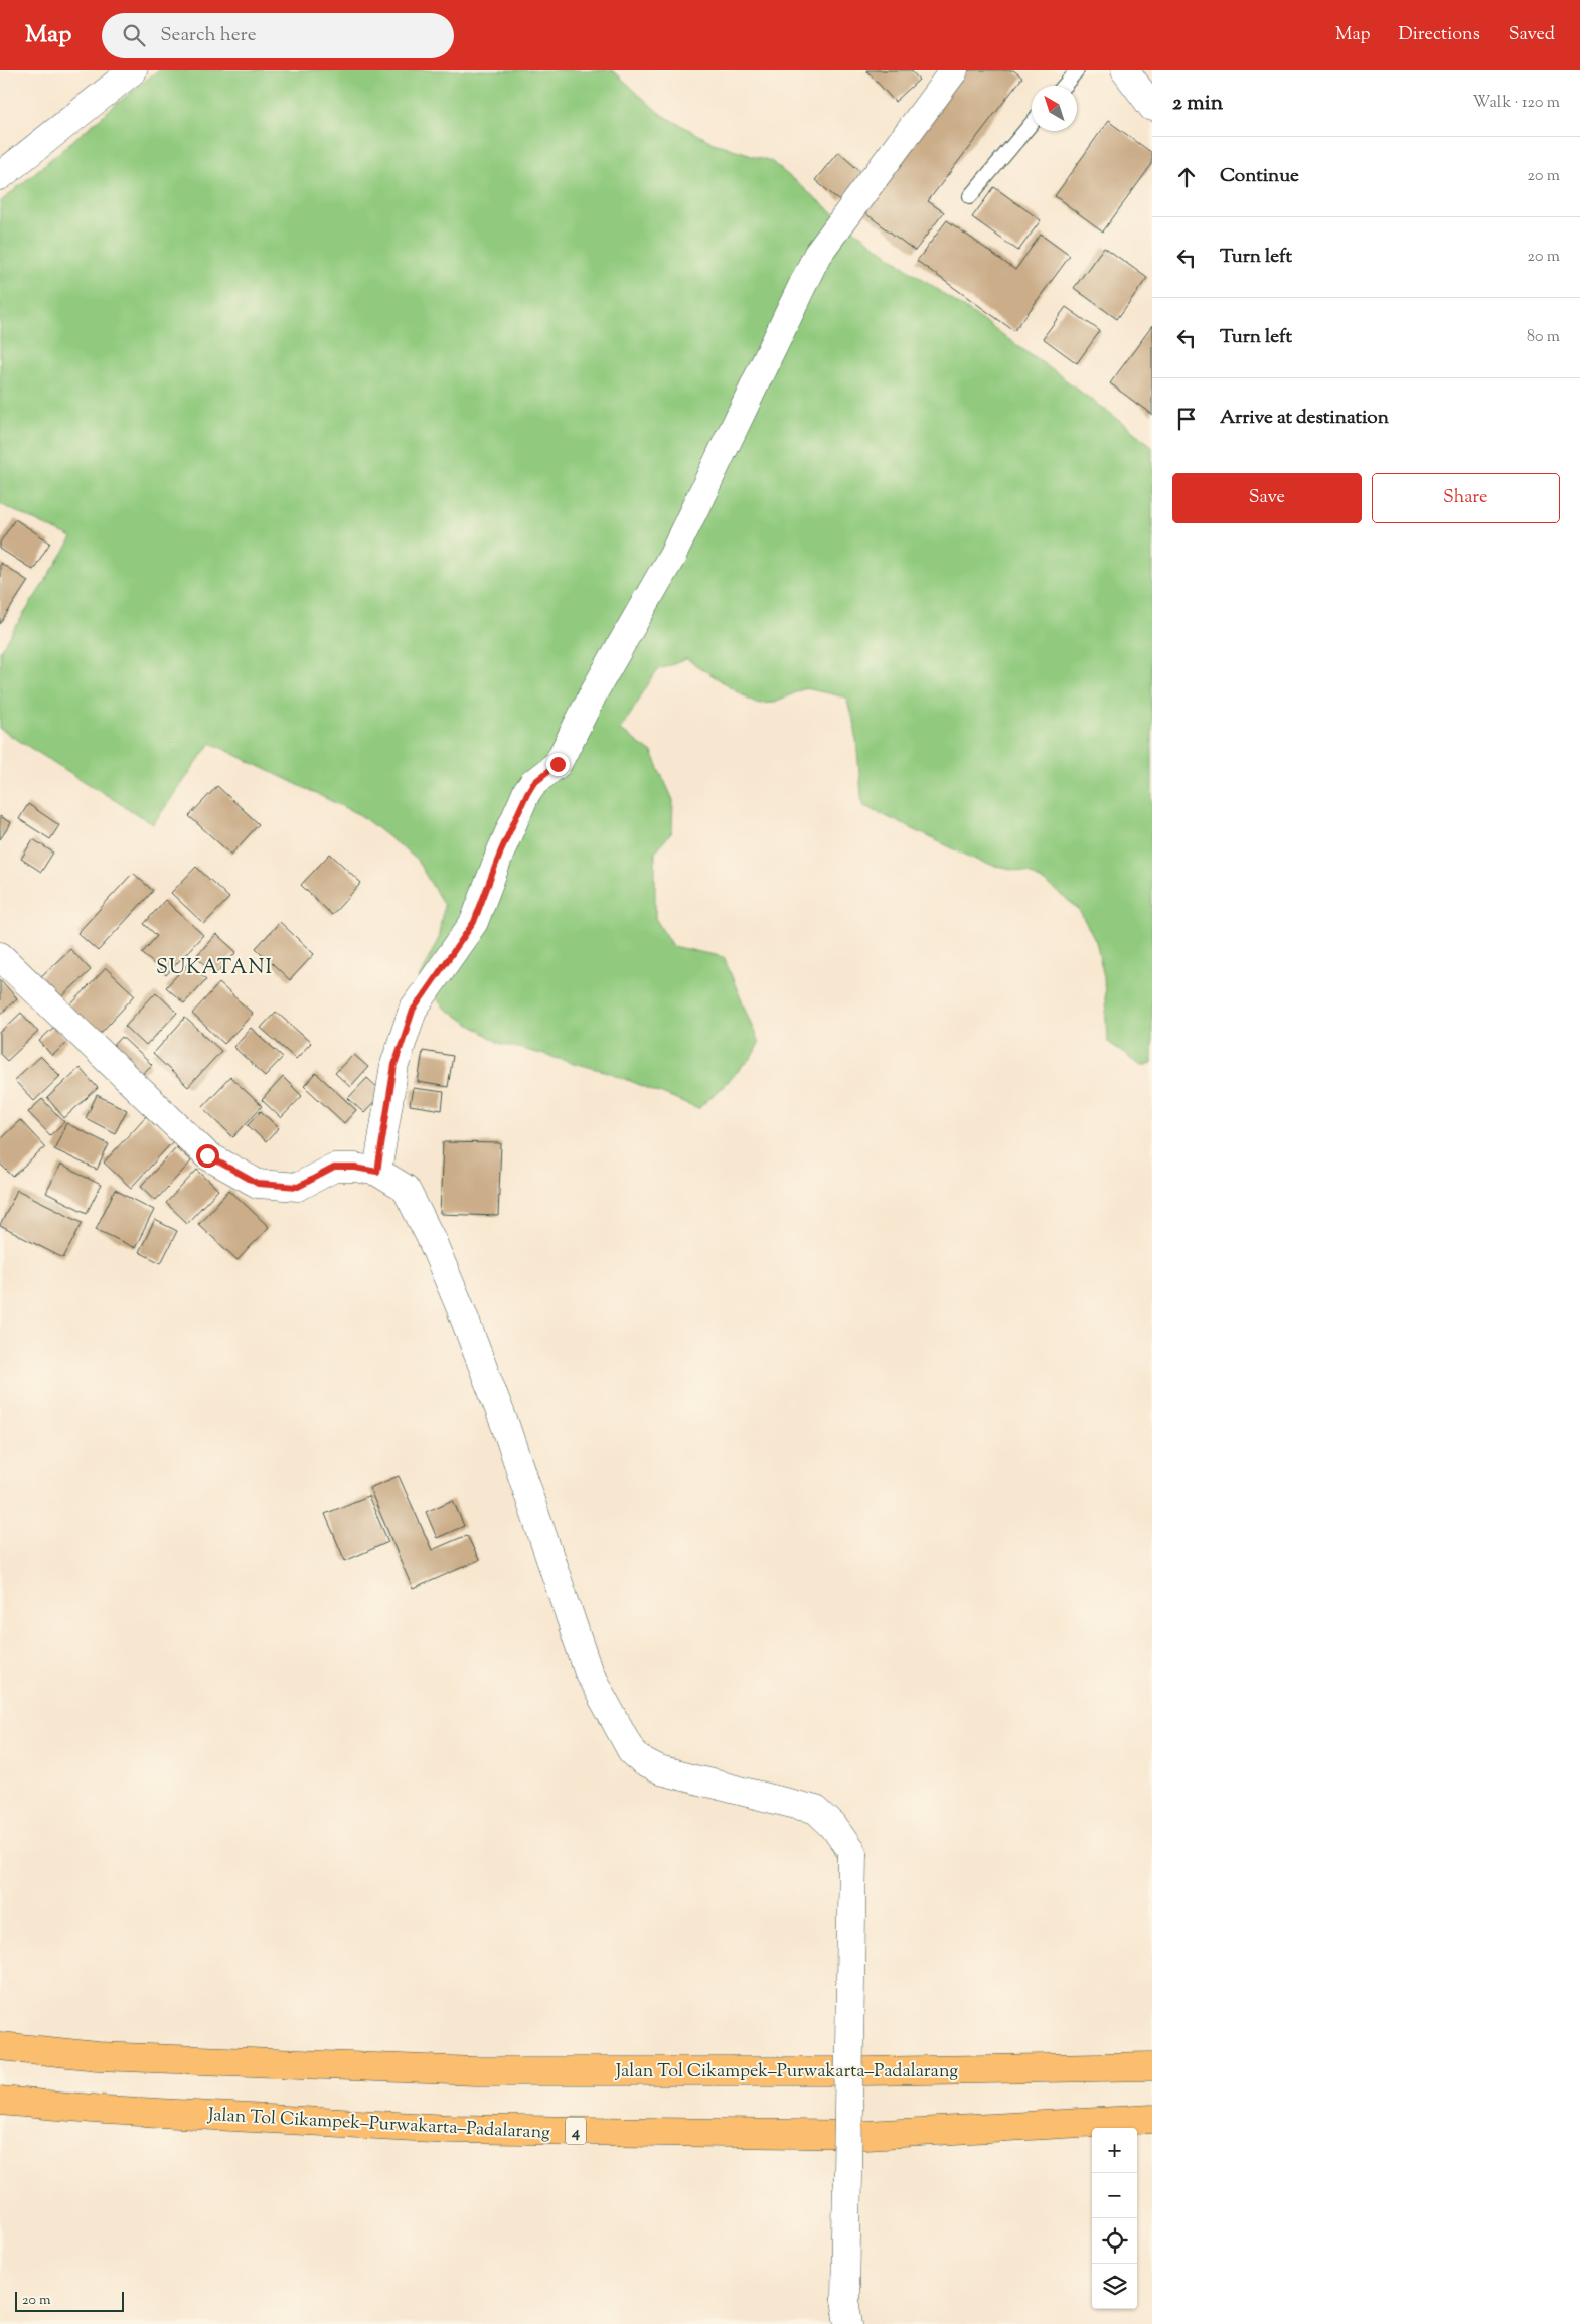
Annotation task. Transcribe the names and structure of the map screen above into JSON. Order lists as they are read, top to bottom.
{
  "streets": {
    "highway": ["Jalan Tol Cikampek–Purwakarta–Padalarang", "4"]
  },
  "districts": ["SUKATANI"],
  "scale_bar": "20 m",
  "north": "top left",
  "page": {
    "header": "Map",
    "search": "Search here",
    "nav": ["Map", "Directions", "Saved"],
    "heading": ["2 min", "Walk · 120 m"],
    "list": [
      ["Continue", "20 m"],
      ["Turn left", "20 m"],
      ["Turn left", "80 m"],
      "Arrive at destination"
    ],
    "buttons": ["Save", "Share"],
    "map_buttons": ["+", "−"],
    "scale": "20 m"
  }
}
